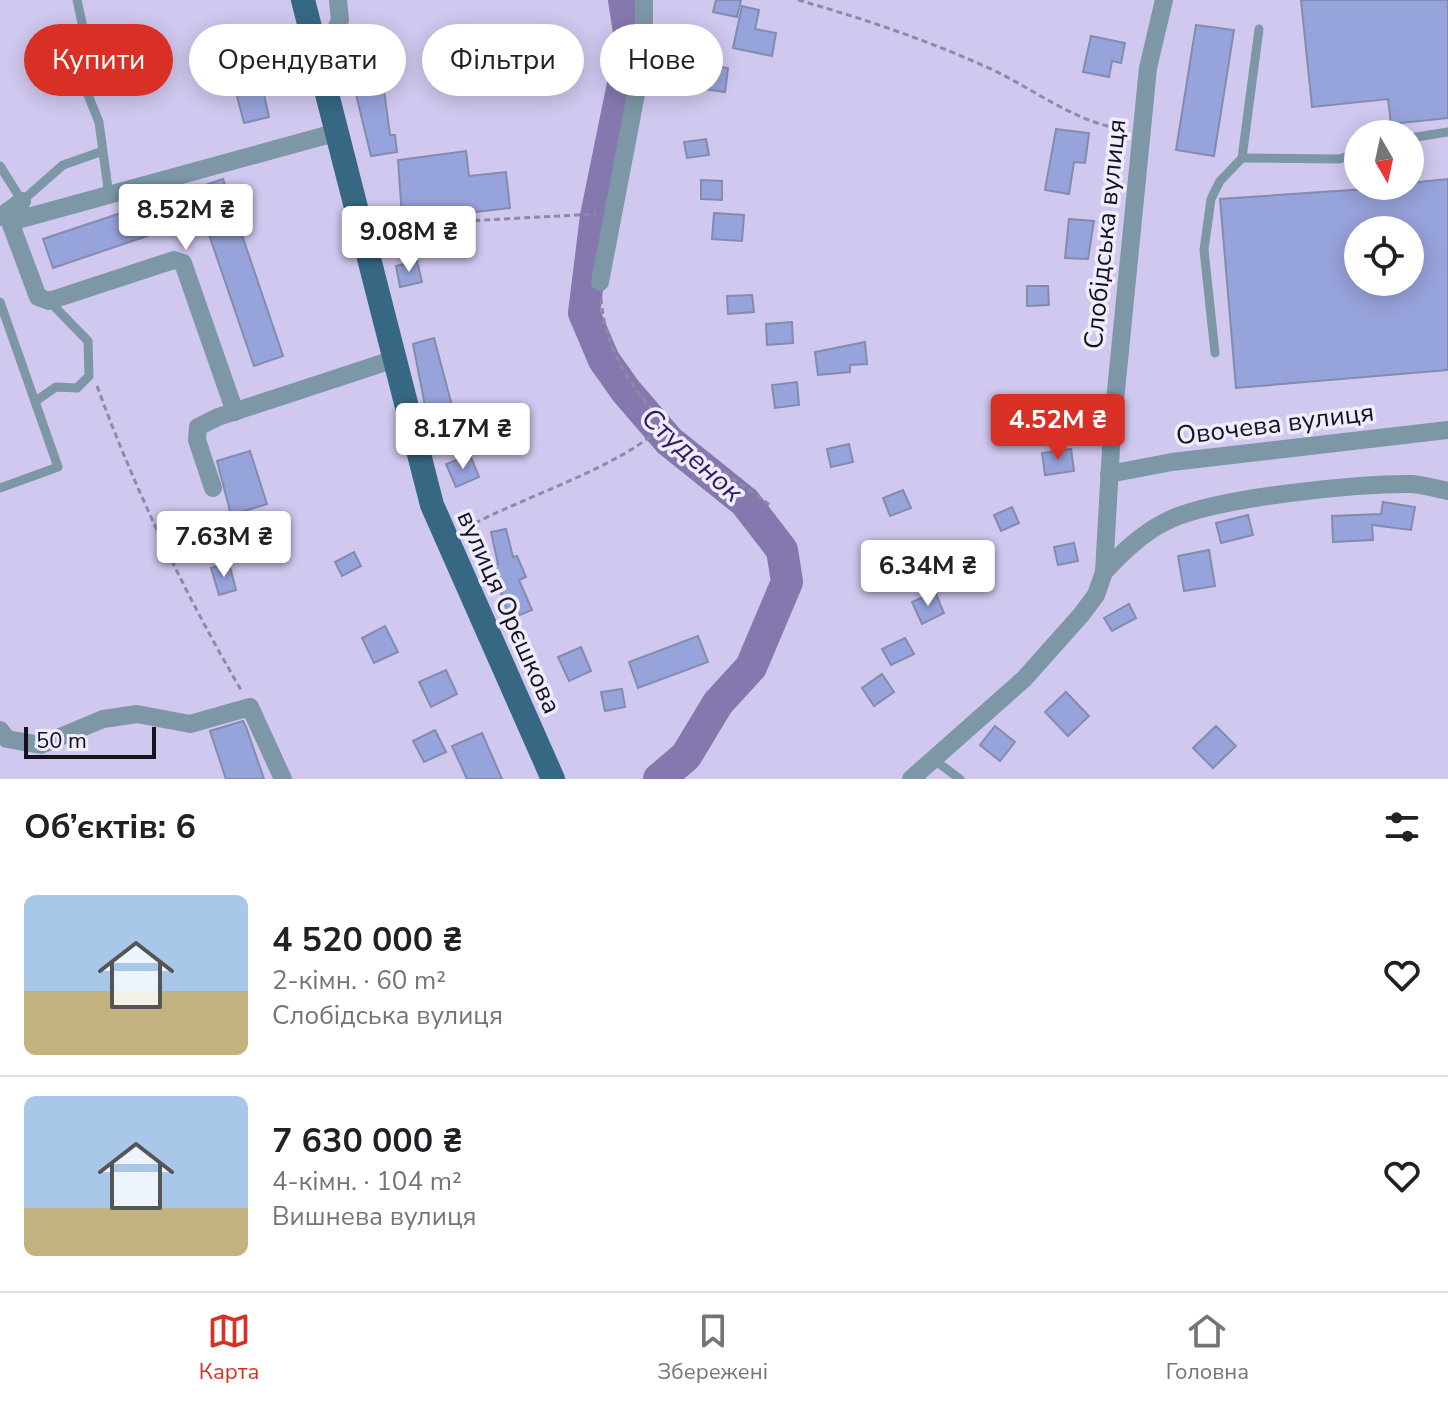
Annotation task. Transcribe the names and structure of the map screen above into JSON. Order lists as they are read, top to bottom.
{
  "streets": {
    "main road": ["вулиця Орєшкова"],
    "street": ["Слобідська вулиця", "Овочева вулиця"]
  },
  "crossings": [
    ["Слобідська вулиця", "Овочева вулиця"]
  ],
  "water": ["Студенок"],
  "scale_bar": "50 m",
  "north": "bottom",
  "page": {
    "chip": [
      "Купити",
      "Орендувати",
      "Фільтри",
      "Нове"
    ],
    "price": [
      "8.52M ₴",
      "9.08M ₴",
      "4.52M ₴",
      "8.17M ₴",
      "7.63M ₴",
      "6.34M ₴"
    ],
    "scale": "50 m",
    "heading": "Об’єктів: 6",
    "list": [
      {
        "name": "4 520 000 ₴",
        "note": "2-кімн. · 60 m² · Слобідська вулиця"
      },
      {
        "name": "7 630 000 ₴",
        "note": "4-кімн. · 104 m² · Вишнева вулиця"
      }
    ],
    "tabs": ["Карта", "Збережені", "Головна"]
  }
}
